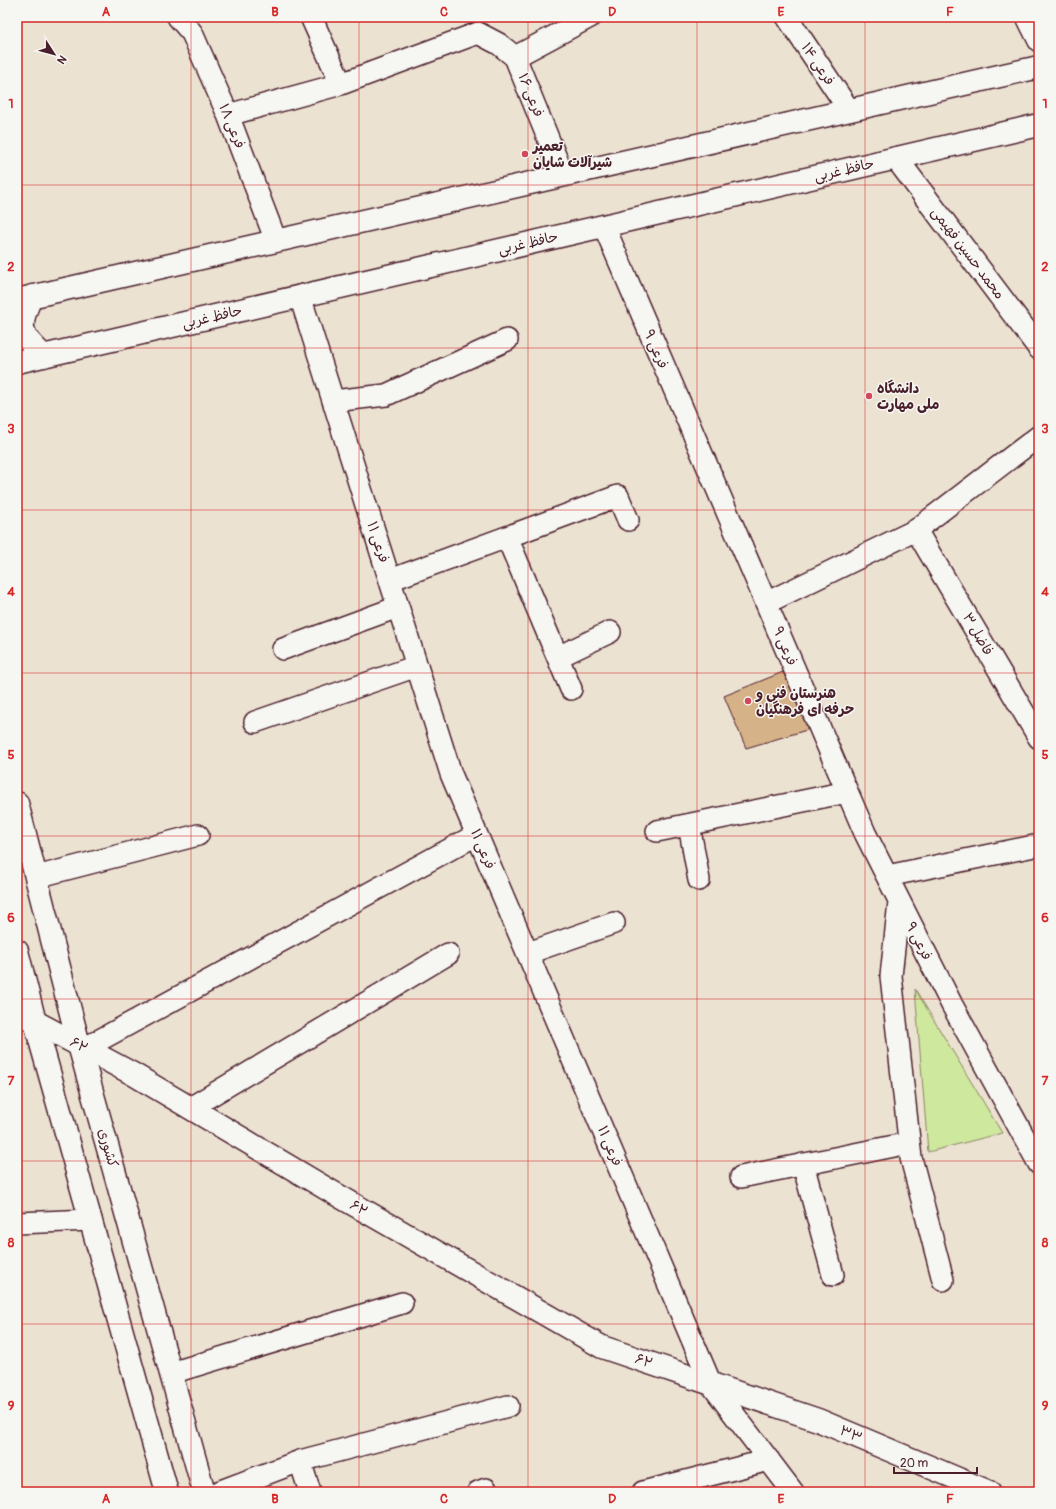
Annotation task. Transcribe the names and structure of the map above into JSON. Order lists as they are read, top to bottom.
{
  "streets": {
    "main road": [
      "حافظ غربی",
      "محمد حسین فهیمی",
      "۶۲",
      "کشوری",
      "۳۳"
    ],
    "street": [
      "فرعی ۱۴",
      "فرعی ۱۶",
      "فرعی ۱۸",
      "فرعی ۹",
      "فرعی ۱۱",
      "فاضل ۳"
    ]
  },
  "crossings": [
    ["حافظ غربی", "محمد حسین فهیمی"],
    ["حافظ غربی", "فرعی ۹"],
    ["حافظ غربی", "فرعی ۱۱"],
    ["فرعی ۱۱", "۶۲"],
    ["فرعی ۱۱", "۳۳"],
    ["۶۲", "کشوری"],
    ["۶۲", "۳۳"]
  ],
  "places": ["تعمیر شیرآلات شایان", "دانشگاه ملی مهارت", "هنرستان فنی و حرفه ای فرهنگیان"],
  "scale_bar": "20 m",
  "north": "bottom right",
  "grid": {
    "columns": [
      "A",
      "B",
      "C",
      "D",
      "E",
      "F"
    ],
    "rows": [
      "1",
      "2",
      "3",
      "4",
      "5",
      "6",
      "7",
      "8",
      "9"
    ]
  }
}
